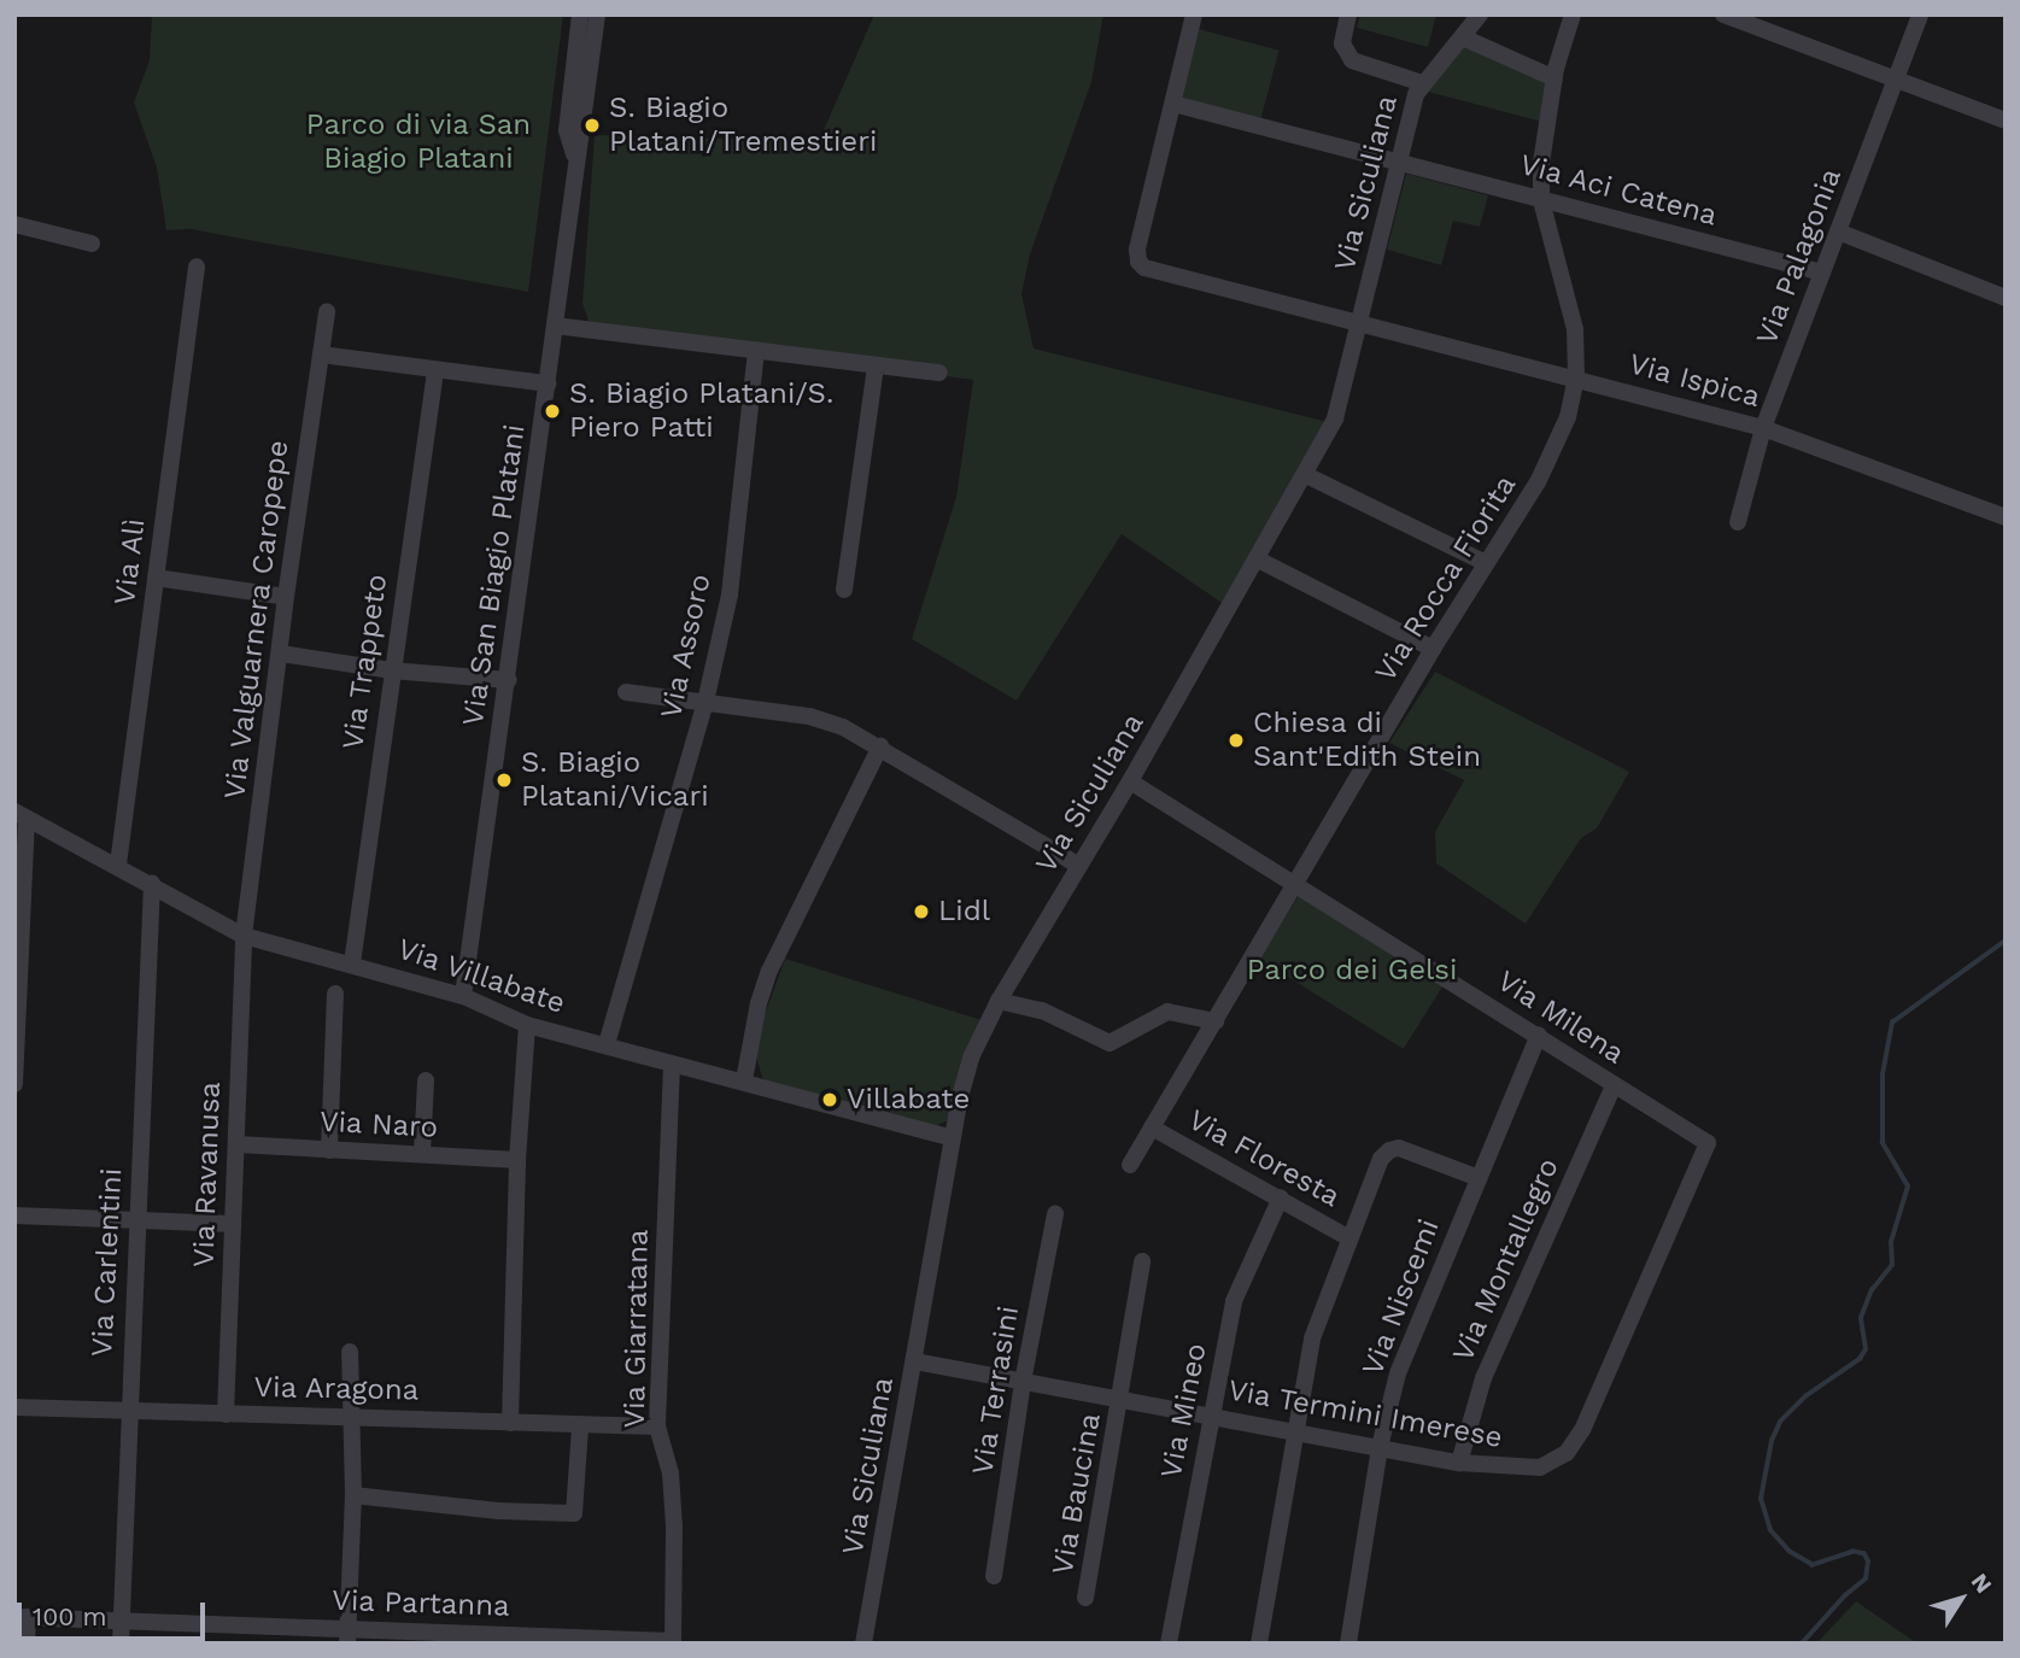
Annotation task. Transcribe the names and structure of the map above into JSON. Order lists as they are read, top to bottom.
{
  "streets": {
    "street": [
      "Via Siculiana",
      "Via Aci Catena",
      "Via Palagonia",
      "Via Ispica",
      "Via Alì",
      "Via San Biagio Platani",
      "Via Rocca Fiorita",
      "Via Valguarnera Caropepe",
      "Via Assoro",
      "Via Trappeto",
      "Via Villabate",
      "Via Milena",
      "Via Naro",
      "Via Floresta",
      "Via Ravanusa",
      "Via Montallegro",
      "Via Carlentini",
      "Via Niscemi",
      "Via Giarratana",
      "Via Aragona",
      "Via Terrasini",
      "Via Mineo",
      "Via Termini Imerese",
      "Via Baucina",
      "Via Partanna"
    ]
  },
  "crossings": [
    ["Via Siculiana", "Via Aci Catena"],
    ["Via Siculiana", "Via Ispica"],
    ["Via Siculiana", "Via Villabate"],
    ["Via Siculiana", "Via Milena"],
    ["Via Siculiana", "Via Termini Imerese"],
    ["Via Aci Catena", "Via Palagonia"],
    ["Via Aci Catena", "Via Ispica"],
    ["Via Aci Catena", "Via Rocca Fiorita"],
    ["Via Palagonia", "Via Ispica"],
    ["Via Ispica", "Via Rocca Fiorita"],
    ["Via Alì", "Via Villabate"],
    ["Via San Biagio Platani", "Via Villabate"],
    ["Via Rocca Fiorita", "Via Milena"],
    ["Via Rocca Fiorita", "Via Floresta"],
    ["Via Valguarnera Caropepe", "Via Villabate"],
    ["Via Valguarnera Caropepe", "Via Ravanusa"],
    ["Via Assoro", "Via Villabate"],
    ["Via Trappeto", "Via Villabate"],
    ["Via Villabate", "Via Ravanusa"],
    ["Via Villabate", "Via Carlentini"],
    ["Via Villabate", "Via Giarratana"],
    ["Via Milena", "Via Montallegro"],
    ["Via Milena", "Via Niscemi"],
    ["Via Milena", "Via Termini Imerese"],
    ["Via Naro", "Via Ravanusa"],
    ["Via Floresta", "Via Mineo"],
    ["Via Ravanusa", "Via Aragona"],
    ["Via Montallegro", "Via Termini Imerese"],
    ["Via Carlentini", "Via Aragona"],
    ["Via Carlentini", "Via Partanna"],
    ["Via Niscemi", "Via Termini Imerese"],
    ["Via Giarratana", "Via Aragona"],
    ["Via Giarratana", "Via Partanna"],
    ["Via Terrasini", "Via Termini Imerese"],
    ["Via Mineo", "Via Termini Imerese"],
    ["Via Termini Imerese", "Via Baucina"]
  ],
  "parks": ["Parco di via San Biagio Platani", "Parco dei Gelsi"],
  "places": [
    "S. Biagio Platani/Tremestieri",
    "S. Biagio Platani/S. Piero Patti",
    "Chiesa di Sant'Edith Stein",
    "S. Biagio Platani/Vicari",
    "Lidl",
    "Villabate"
  ],
  "scale_bar": "100 m",
  "north": "top right"
}
